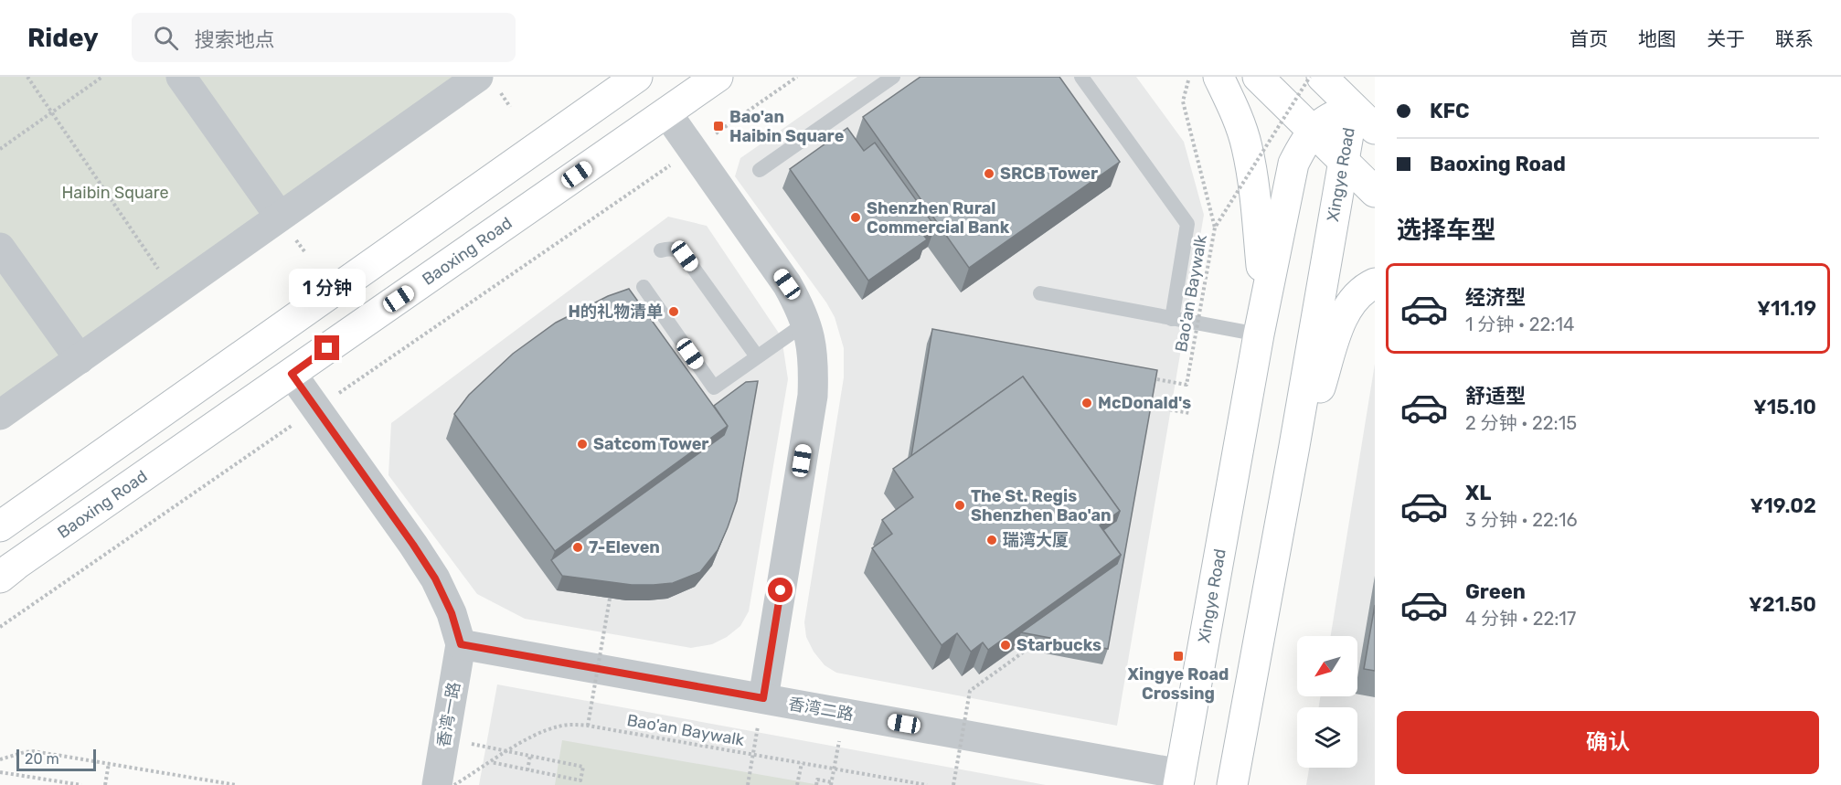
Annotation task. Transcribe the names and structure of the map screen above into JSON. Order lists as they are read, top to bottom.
{
  "streets": {
    "main road": ["Xingye Road", "Baoxing Road"],
    "street": ["香湾二路", "香湾一路"],
    "path": ["Bao'an Baywalk"]
  },
  "crossings": [
    ["Xingye Road", "香湾二路"],
    ["香湾二路", "香湾一路"]
  ],
  "parks": ["Haibin Square"],
  "places": {
    "transit": ["Bao'an Haibin Square", "Xingye Road Crossing"],
    "other": [
      "SRCB Tower",
      "Shenzhen Rural Commercial Bank",
      "H的礼物清单",
      "McDonald's",
      "Satcom Tower",
      "The St. Regis Shenzhen Bao'an",
      "瑞湾大厦",
      "7-Eleven",
      "Starbucks"
    ]
  },
  "scale_bar": "20 m",
  "north": "bottom left",
  "page": {
    "header": "Ridey",
    "search": "搜索地点",
    "nav": [
      "首页",
      "地图",
      "关于",
      "联系"
    ],
    "banner": ["KFC", "Baoxing Road"],
    "heading": "选择车型",
    "list": [
      {
        "name": "经济型",
        "note": "1 分钟 · 22:14",
        "value": "¥11.19"
      },
      {
        "name": "舒适型",
        "note": "2 分钟 · 22:15",
        "value": "¥15.10"
      },
      {
        "name": "XL",
        "note": "3 分钟 · 22:16",
        "value": "¥19.02"
      },
      {
        "name": "Green",
        "note": "4 分钟 · 22:17",
        "value": "¥21.50"
      }
    ],
    "bubble": "1 分钟",
    "buttons": "确认",
    "scale": "20 m"
  }
}
